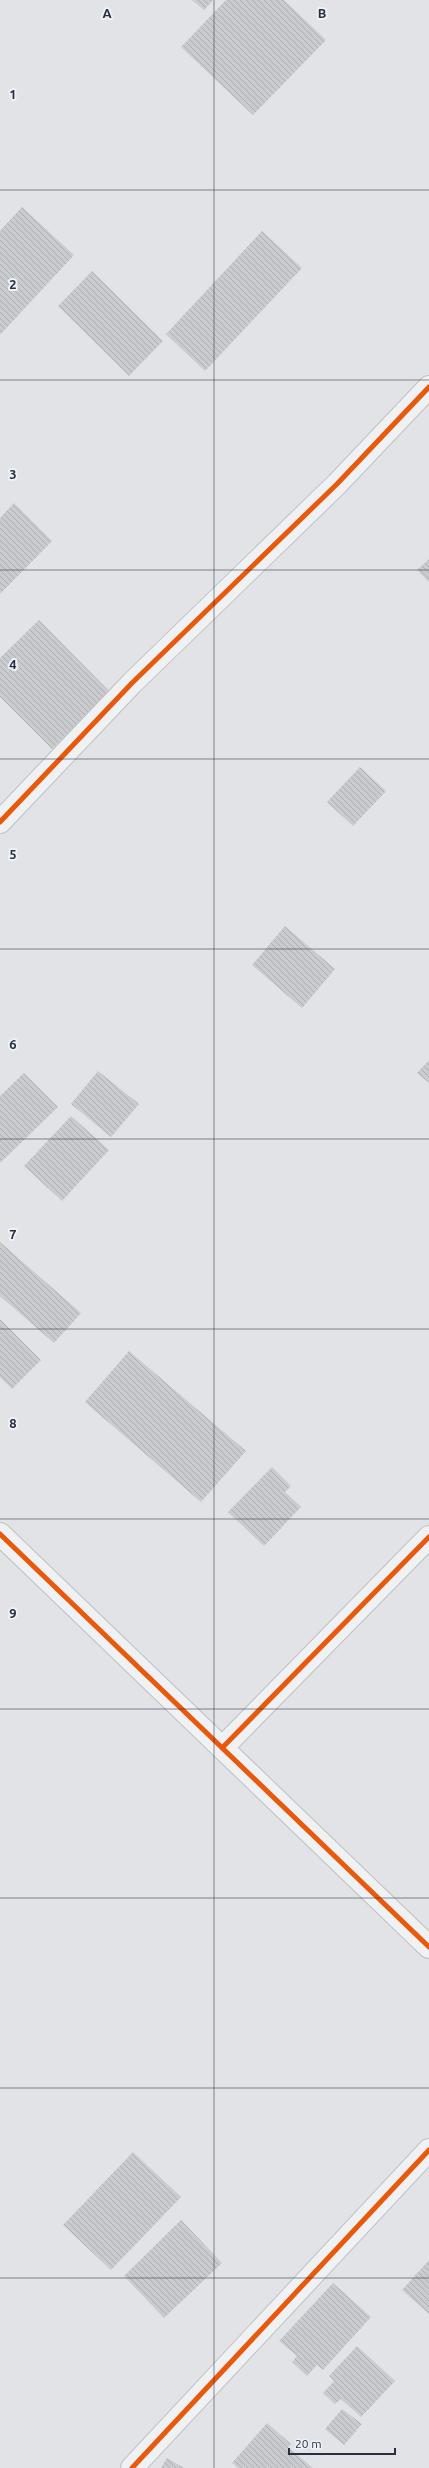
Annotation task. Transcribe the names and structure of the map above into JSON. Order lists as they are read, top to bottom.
{
  "scale_bar": "20 m",
  "grid": {
    "columns": ["A", "B"],
    "rows": [
      "1",
      "2",
      "3",
      "4",
      "5",
      "6",
      "7",
      "8",
      "9"
    ]
  }
}
